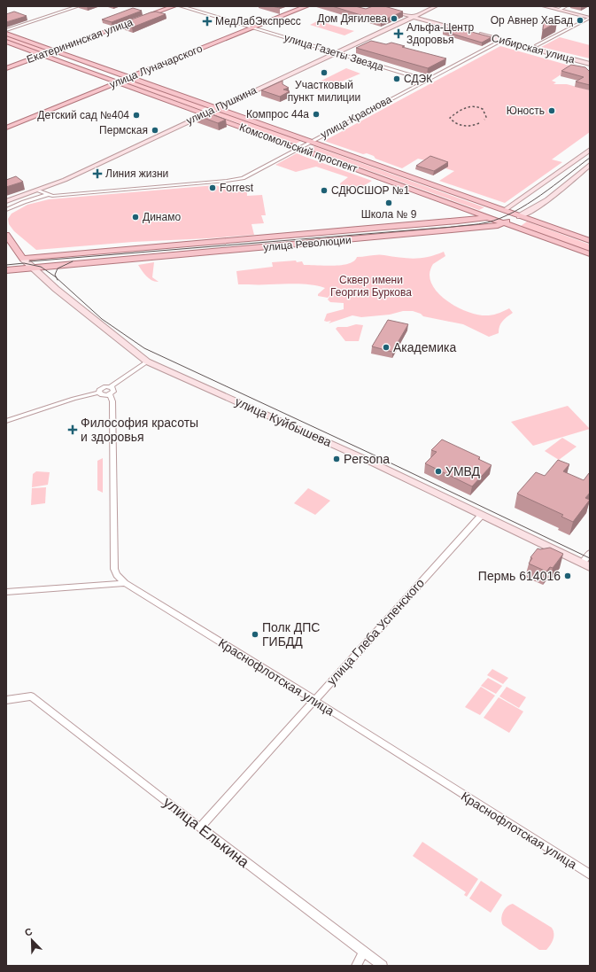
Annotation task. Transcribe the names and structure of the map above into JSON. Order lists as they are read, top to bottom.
{
  "streets": {
    "main road": [
      "Екатерининская улица",
      "Сибирская улица",
      "улица Луначарского",
      "улица Пушкина",
      "Комсомольский проспект",
      "улица Революции",
      "улица Куйбышева"
    ],
    "street": [
      "улица Газеты Звезда",
      "улица Краснова",
      "улица Глеба Успенского",
      "Краснофлотская улица",
      "улица Елькина"
    ]
  },
  "crossings": [
    ["Екатерининская улица", "Комсомольский проспект"],
    ["Сибирская улица", "улица Краснова"],
    ["улица Газеты Звезда", "улица Луначарского"],
    ["улица Газеты Звезда", "улица Пушкина"],
    ["улица Газеты Звезда", "улица Краснова"],
    ["улица Луначарского", "Комсомольский проспект"],
    ["улица Пушкина", "улица Краснова"],
    ["улица Пушкина", "Комсомольский проспект"],
    ["улица Краснова", "Комсомольский проспект"],
    ["Комсомольский проспект", "улица Революции"],
    ["улица Революции", "улица Куйбышева"],
    ["улица Куйбышева", "улица Глеба Успенского"],
    ["улица Глеба Успенского", "Краснофлотская улица"],
    ["улица Глеба Успенского", "улица Елькина"]
  ],
  "parks": ["Сквер имени Георгия Буркова"],
  "places": {
    "other": [
      "Дом Дягилева",
      "Ор Авнер ХаБад",
      "Участковый пункт милиции",
      "СДЭК",
      "Юность",
      "Компрос 44а",
      "Детский сад №404",
      "Пермская",
      "Forrest",
      "СДЮСШОР №1",
      "Школа № 9",
      "Динамо",
      "Академика",
      "Persona",
      "УМВД",
      "Пермь 614016",
      "Полк ДПС ГИБДД"
    ],
    "health": [
      "МедЛабЭкспресс",
      "Альфа-Центр Здоровья",
      "Линия жизни",
      "Философия красоты и здоровья"
    ]
  },
  "north": "top left"
}
